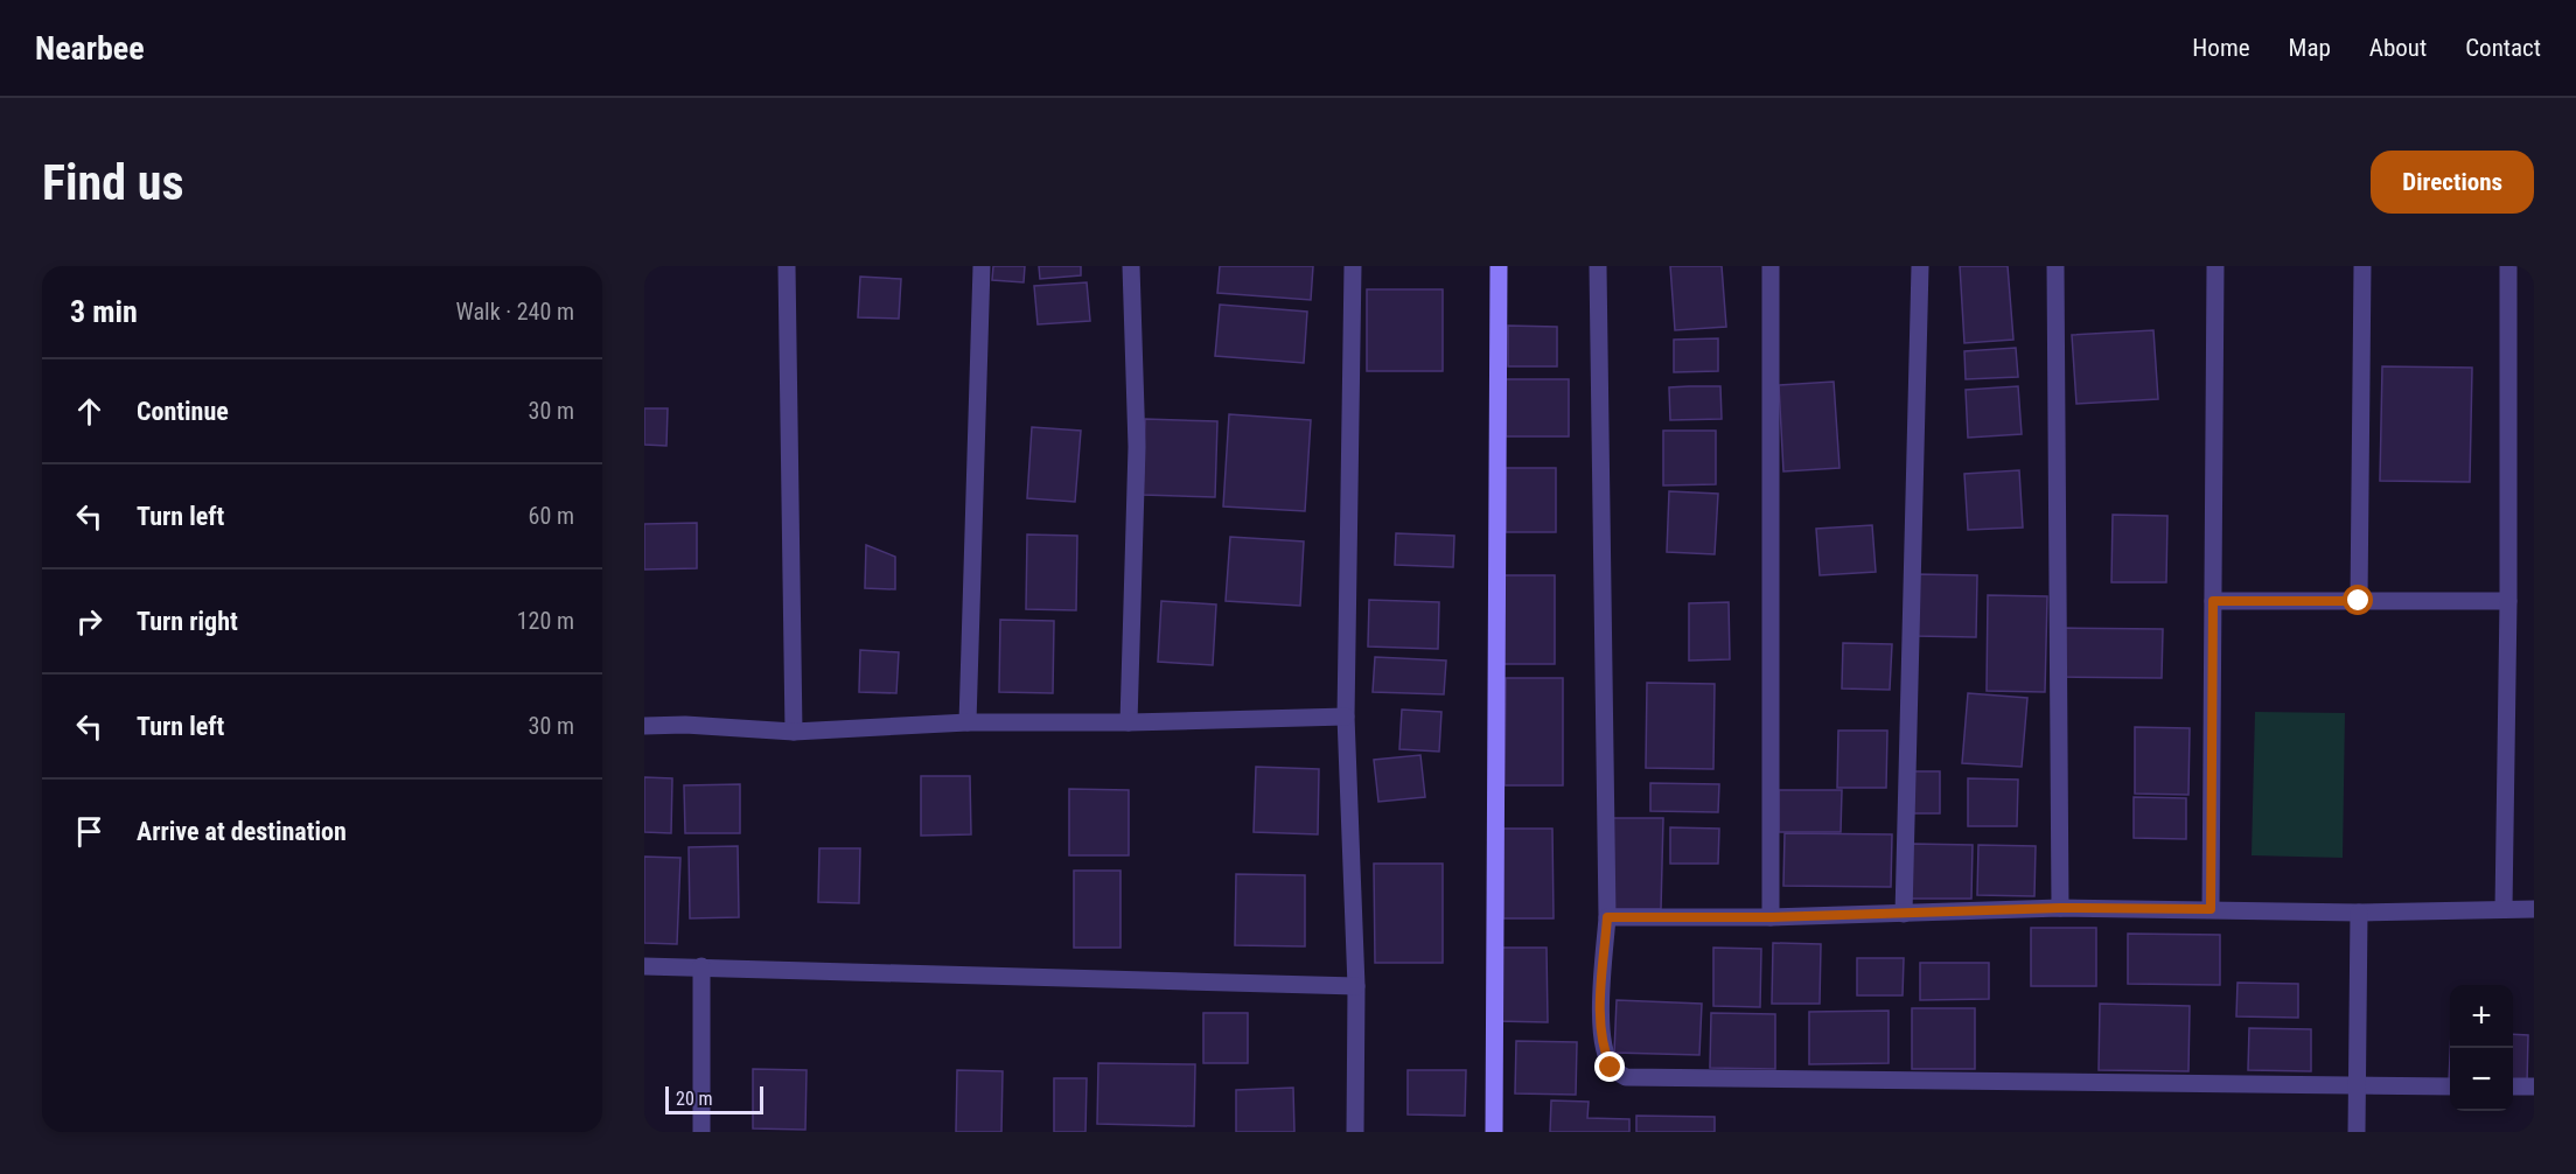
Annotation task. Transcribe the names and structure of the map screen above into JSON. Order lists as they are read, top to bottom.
{
  "scale_bar": "20 m",
  "page": {
    "header": "Nearbee",
    "nav": [
      "Home",
      "Map",
      "About",
      "Contact"
    ],
    "buttons": "Directions",
    "title": "Find us",
    "heading": ["3 min", "Walk · 240 m"],
    "list": [
      ["Continue", "30 m"],
      ["Turn left", "60 m"],
      ["Turn right", "120 m"],
      ["Turn left", "30 m"],
      "Arrive at destination"
    ],
    "map_buttons": ["+", "−"],
    "scale": "20 m"
  }
}
